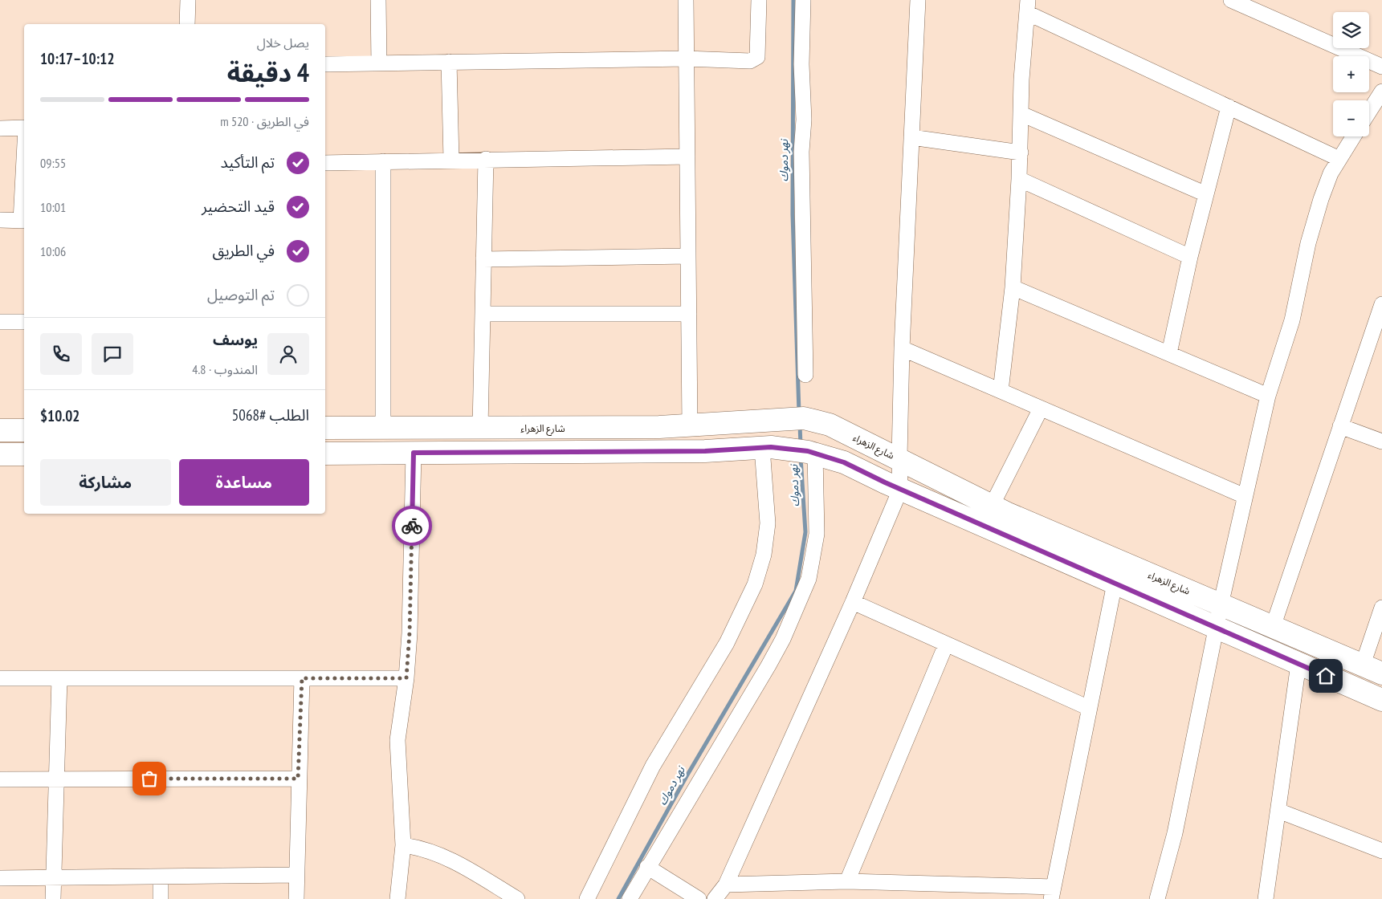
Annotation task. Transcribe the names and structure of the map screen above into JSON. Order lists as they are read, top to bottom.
{
  "streets": {
    "main road": ["شارع الزهراء"]
  },
  "water": ["نهر دموك"],
  "page": {
    "map_buttons": ["+", "−"],
    "heading": ["4 دقيقة", "يصل خلال", "10:12–10:17"],
    "panel": [
      "يوسف",
      "المندوب · 4.8",
      "الطلب #5068",
      "$10.02"
    ],
    "bar": "في الطريق · 520 m",
    "list": [
      ["تم التأكيد", "09:55"],
      ["قيد التحضير", "10:01"],
      ["في الطريق", "10:06"],
      "تم التوصيل"
    ],
    "buttons": ["مساعدة", "مشاركة"]
  }
}
